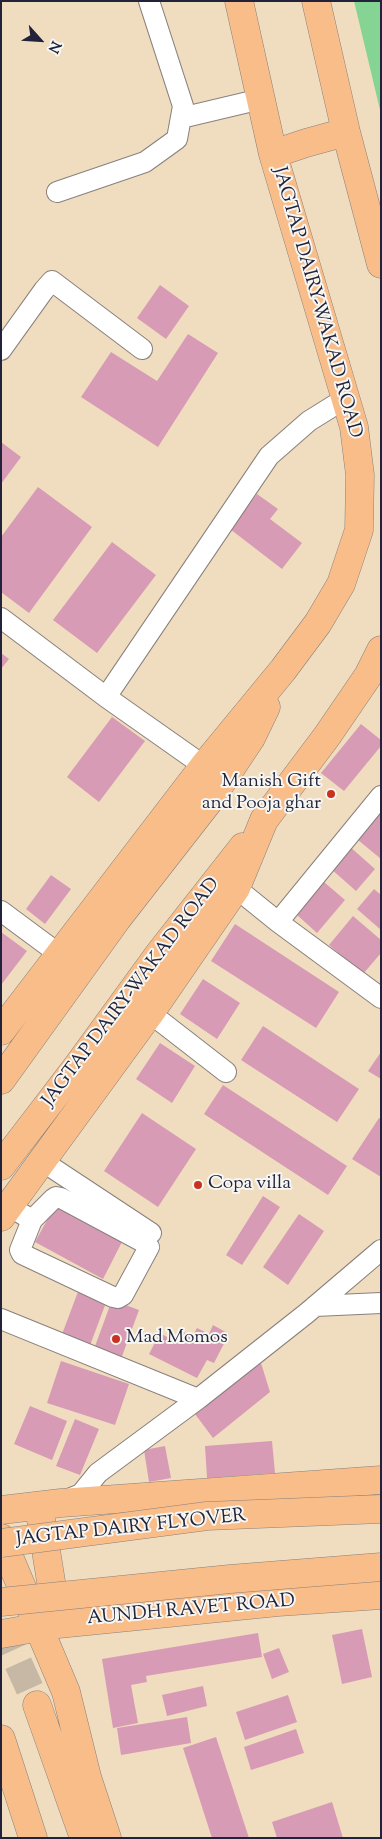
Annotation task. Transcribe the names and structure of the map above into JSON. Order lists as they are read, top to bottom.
{
  "streets": {
    "main road": ["JAGTAP DAIRY-WAKAD ROAD", "JAGTAP DAIRY FLYOVER", "AUNDH RAVET ROAD"]
  },
  "places": ["Manish Gift and Pooja ghar", "Copa villa", "Mad Momos"],
  "north": "bottom right"
}
